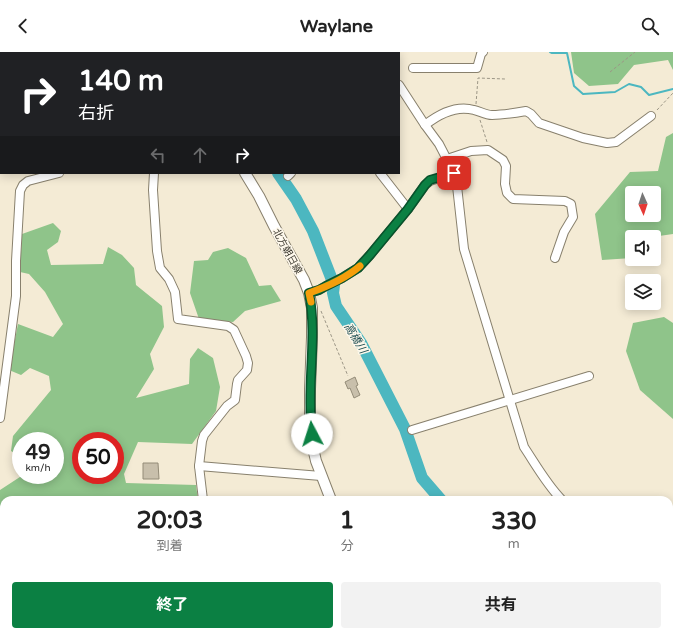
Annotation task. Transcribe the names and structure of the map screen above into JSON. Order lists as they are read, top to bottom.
{
  "streets": {
    "main road": ["北方朝日線"]
  },
  "water": ["高橋川"],
  "north": "bottom",
  "page": {
    "header": "Waylane",
    "turn": ["140 m", "右折"],
    "speed": "49 km/h",
    "limit": "50",
    "eta": [
      "20:03",
      "到着",
      "1",
      "分",
      "330",
      "m"
    ],
    "buttons": ["終了", "共有"]
  }
}
